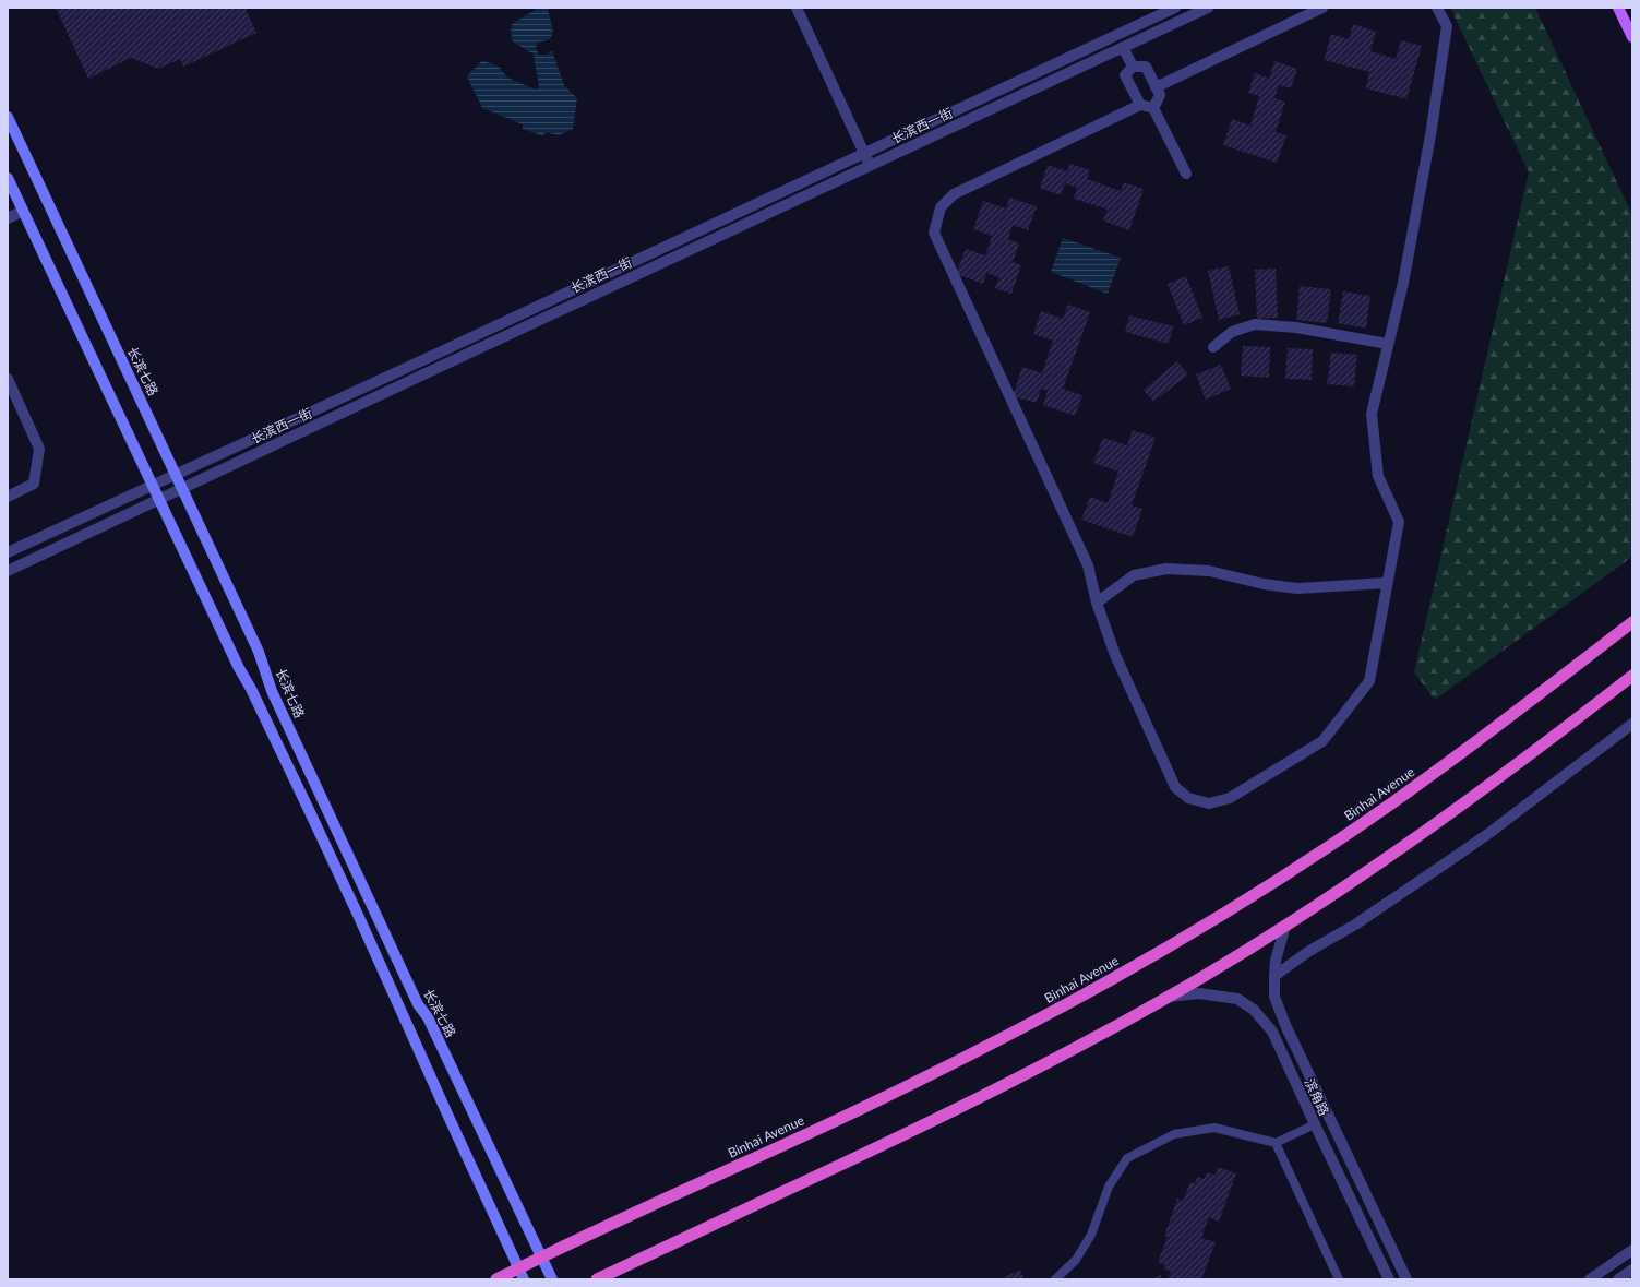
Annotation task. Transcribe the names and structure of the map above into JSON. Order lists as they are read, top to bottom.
{
  "streets": {
    "highway": ["Binhai Avenue"],
    "main road": ["长滨七路"],
    "street": ["长滨西一街", "滨角路"]
  },
  "crossings": [
    ["长滨西一街", "长滨七路"],
    ["长滨七路", "Binhai Avenue"]
  ]
}
